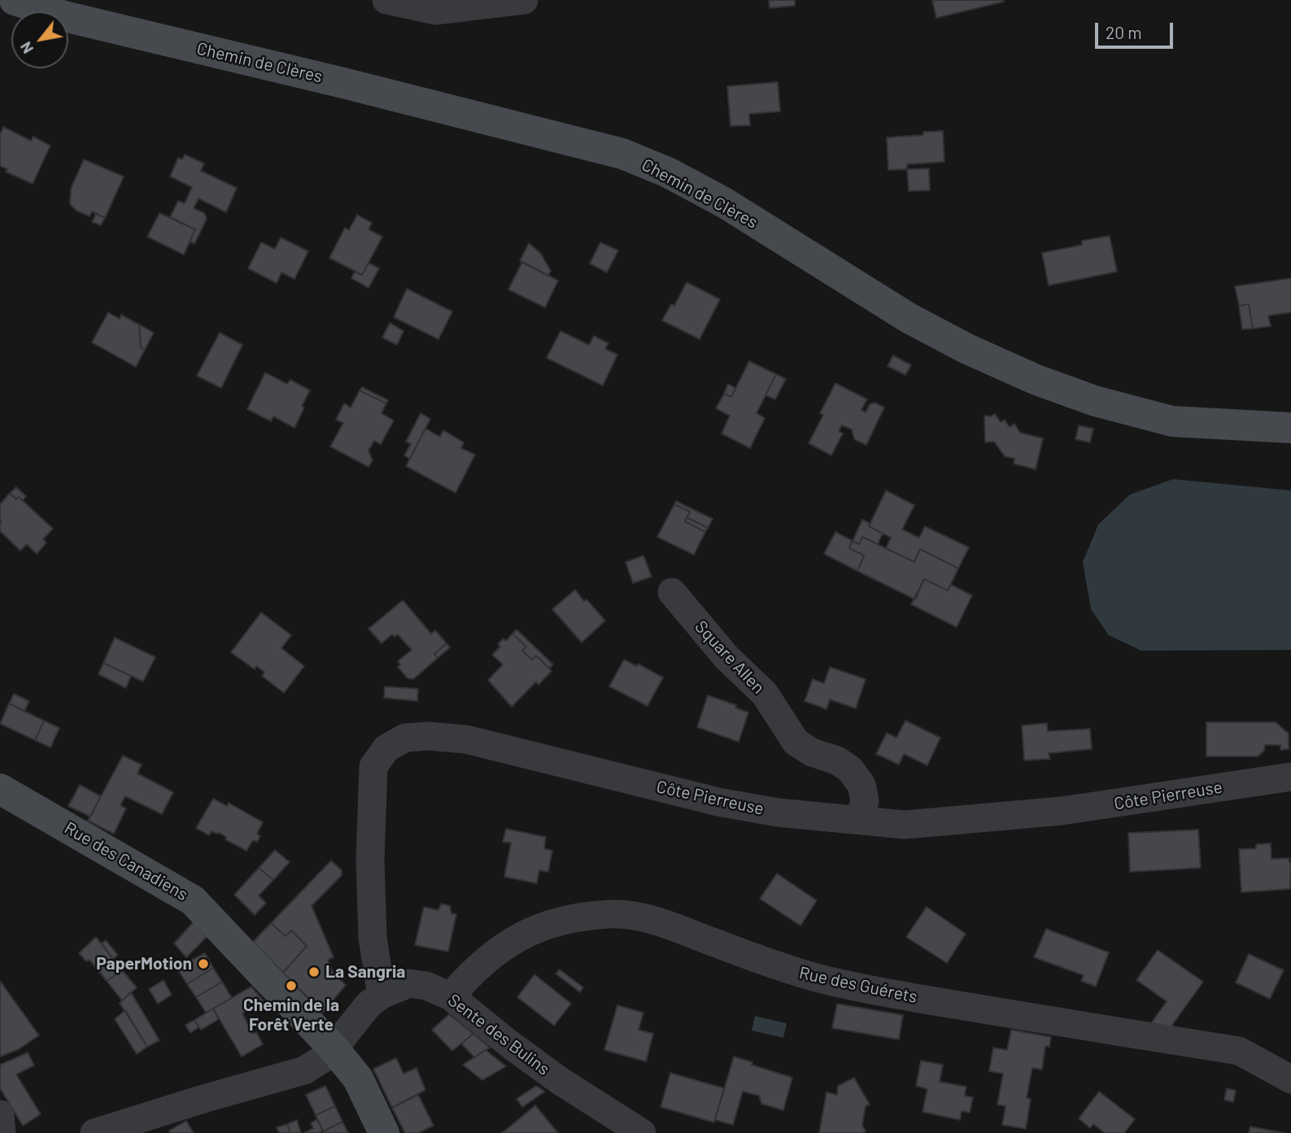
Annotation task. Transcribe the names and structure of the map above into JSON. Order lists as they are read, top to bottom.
{
  "streets": {
    "street": [
      "Chemin de Clères",
      "Square Allen",
      "Côte Pierreuse",
      "Rue des Canadiens",
      "Rue des Guérets",
      "Sente des Bulins"
    ]
  },
  "crossings": [
    ["Square Allen", "Côte Pierreuse"],
    ["Côte Pierreuse", "Sente des Bulins"],
    ["Rue des Canadiens", "Sente des Bulins"],
    ["Rue des Guérets", "Sente des Bulins"]
  ],
  "places": ["PaperMotion", "La Sangria", "Chemin de la Forêt Verte"],
  "scale_bar": "20 m",
  "north": "bottom left"
}
